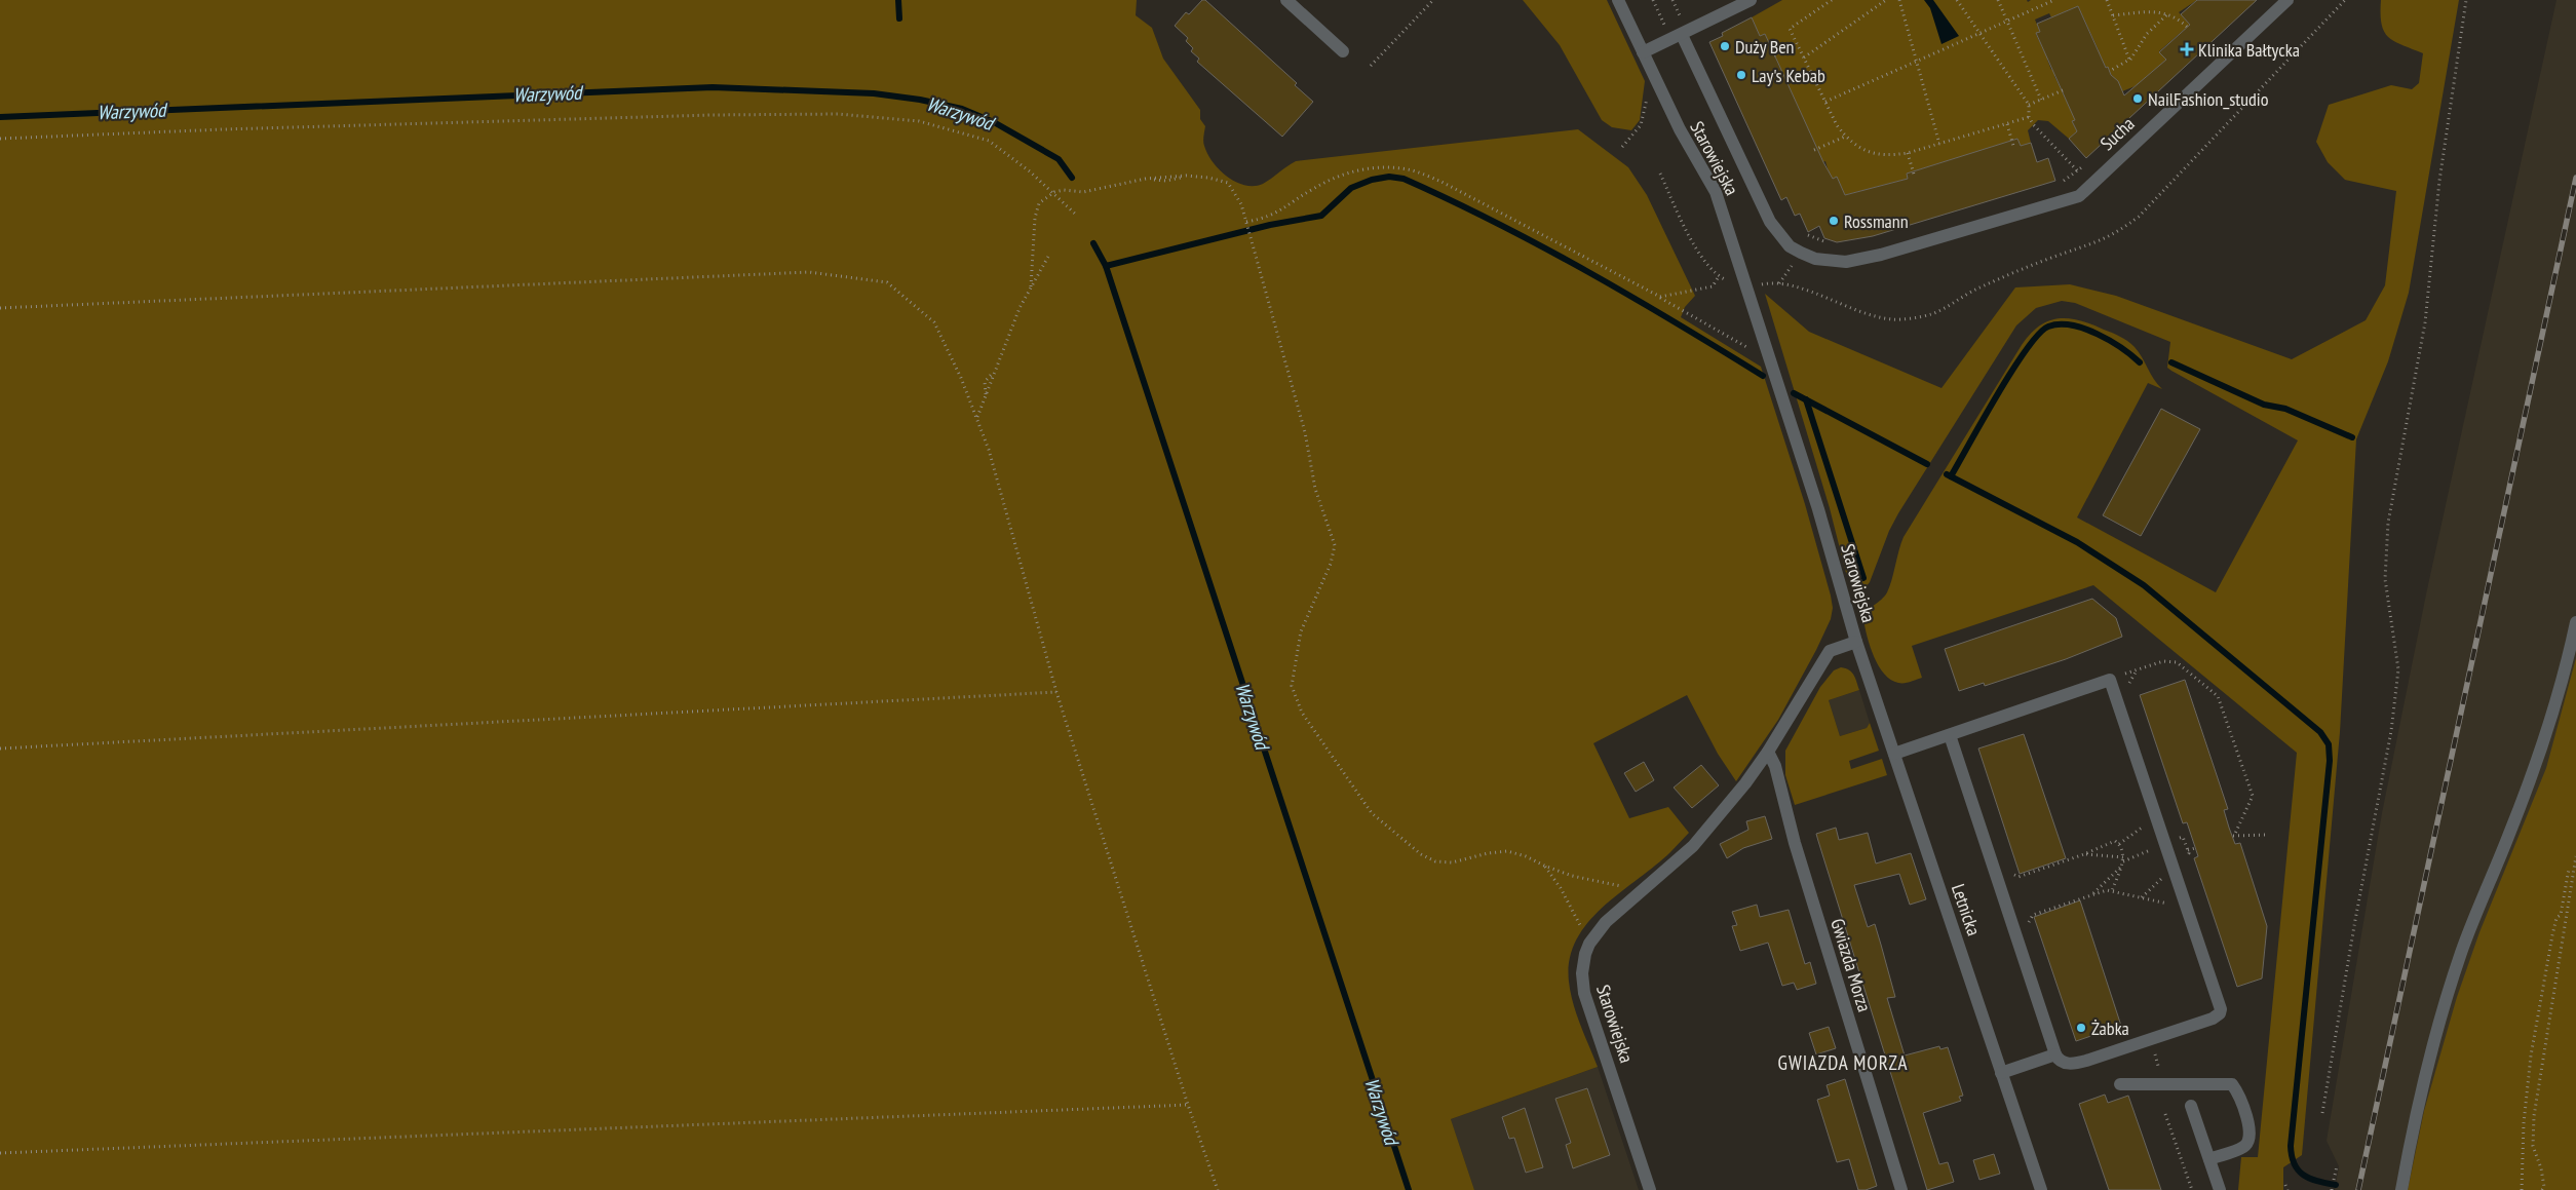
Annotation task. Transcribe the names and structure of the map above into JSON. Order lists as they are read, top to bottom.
{
  "streets": {
    "street": [
      "Sucha",
      "Starowiejska",
      "Letnicka",
      "Gwiazda Morza"
    ]
  },
  "crossings": [
    ["Sucha", "Starowiejska"],
    ["Starowiejska", "Letnicka"],
    ["Starowiejska", "Gwiazda Morza"]
  ],
  "districts": ["GWIAZDA MORZA"],
  "water": ["Warzywód"],
  "places": {
    "other": [
      "Duży Ben",
      "Lay's Kebab",
      "NailFashion_studio",
      "Rossmann",
      "Żabka"
    ],
    "health": ["Klinika Bałtycka"]
  }
}
